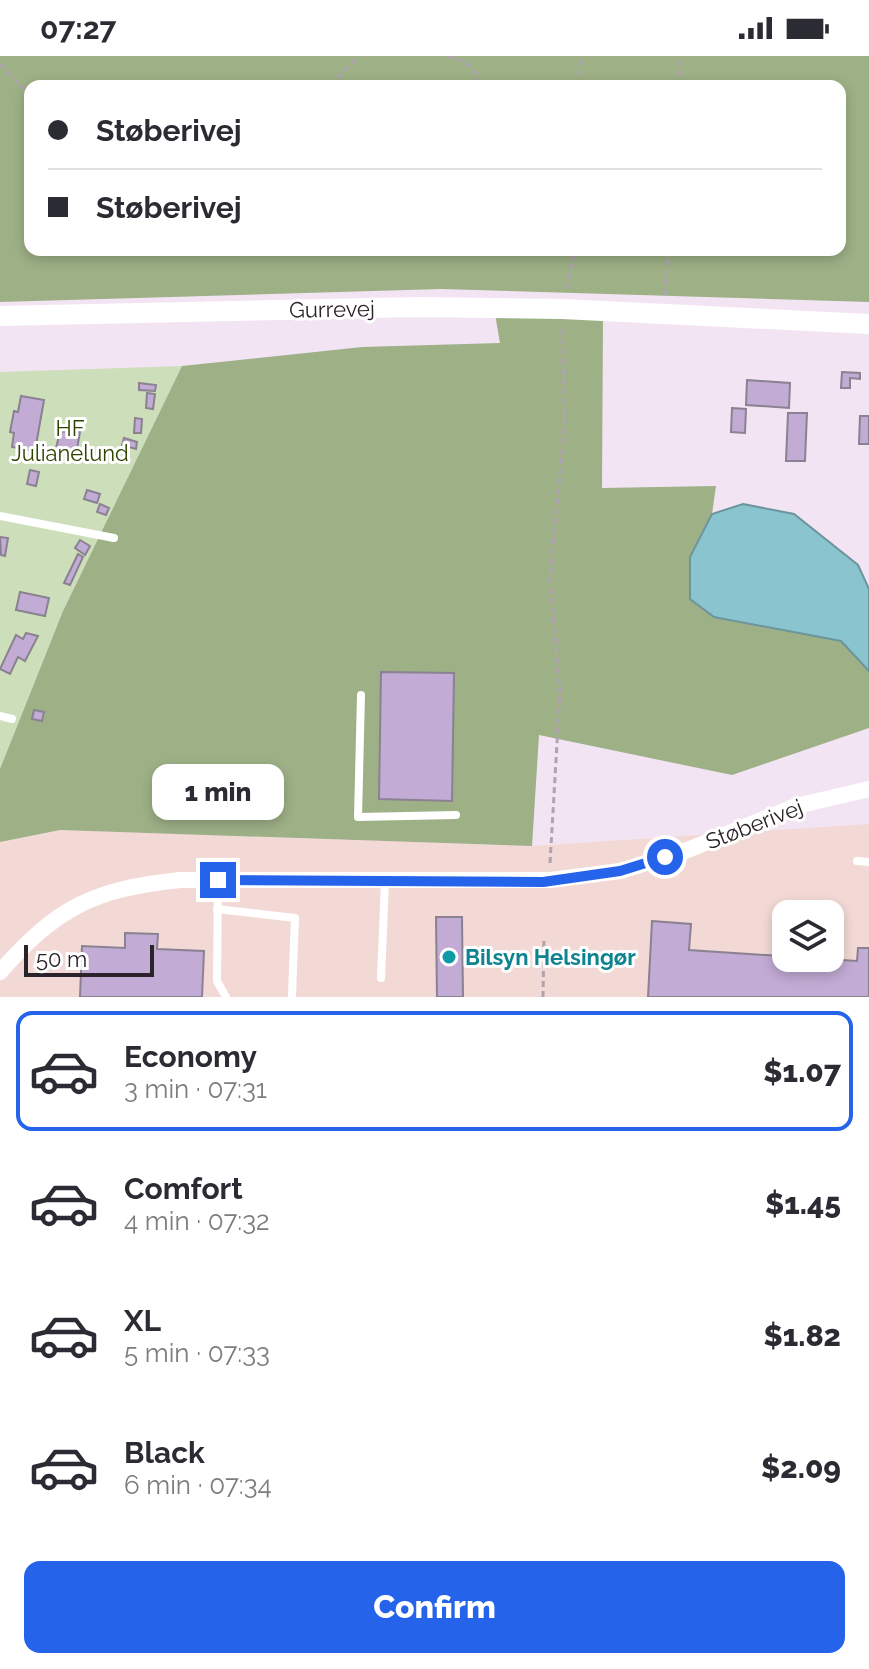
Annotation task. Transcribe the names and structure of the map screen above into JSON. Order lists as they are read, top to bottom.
{
  "streets": {
    "street": ["Gurrevej", "Støberivej"]
  },
  "parks": ["HF Julianelund"],
  "places": ["Bilsyn Helsingør"],
  "scale_bar": "50 m",
  "page": {
    "status": "07:27",
    "banner": ["Støberivej", "Støberivej"],
    "bubble": "1 min",
    "scale": "50 m",
    "list": [
      {
        "name": "Economy",
        "note": "3 min · 07:31",
        "value": "$1.07"
      },
      {
        "name": "Comfort",
        "note": "4 min · 07:32",
        "value": "$1.45"
      },
      {
        "name": "XL",
        "note": "5 min · 07:33",
        "value": "$1.82"
      },
      {
        "name": "Black",
        "note": "6 min · 07:34",
        "value": "$2.09"
      }
    ],
    "buttons": "Confirm"
  }
}
